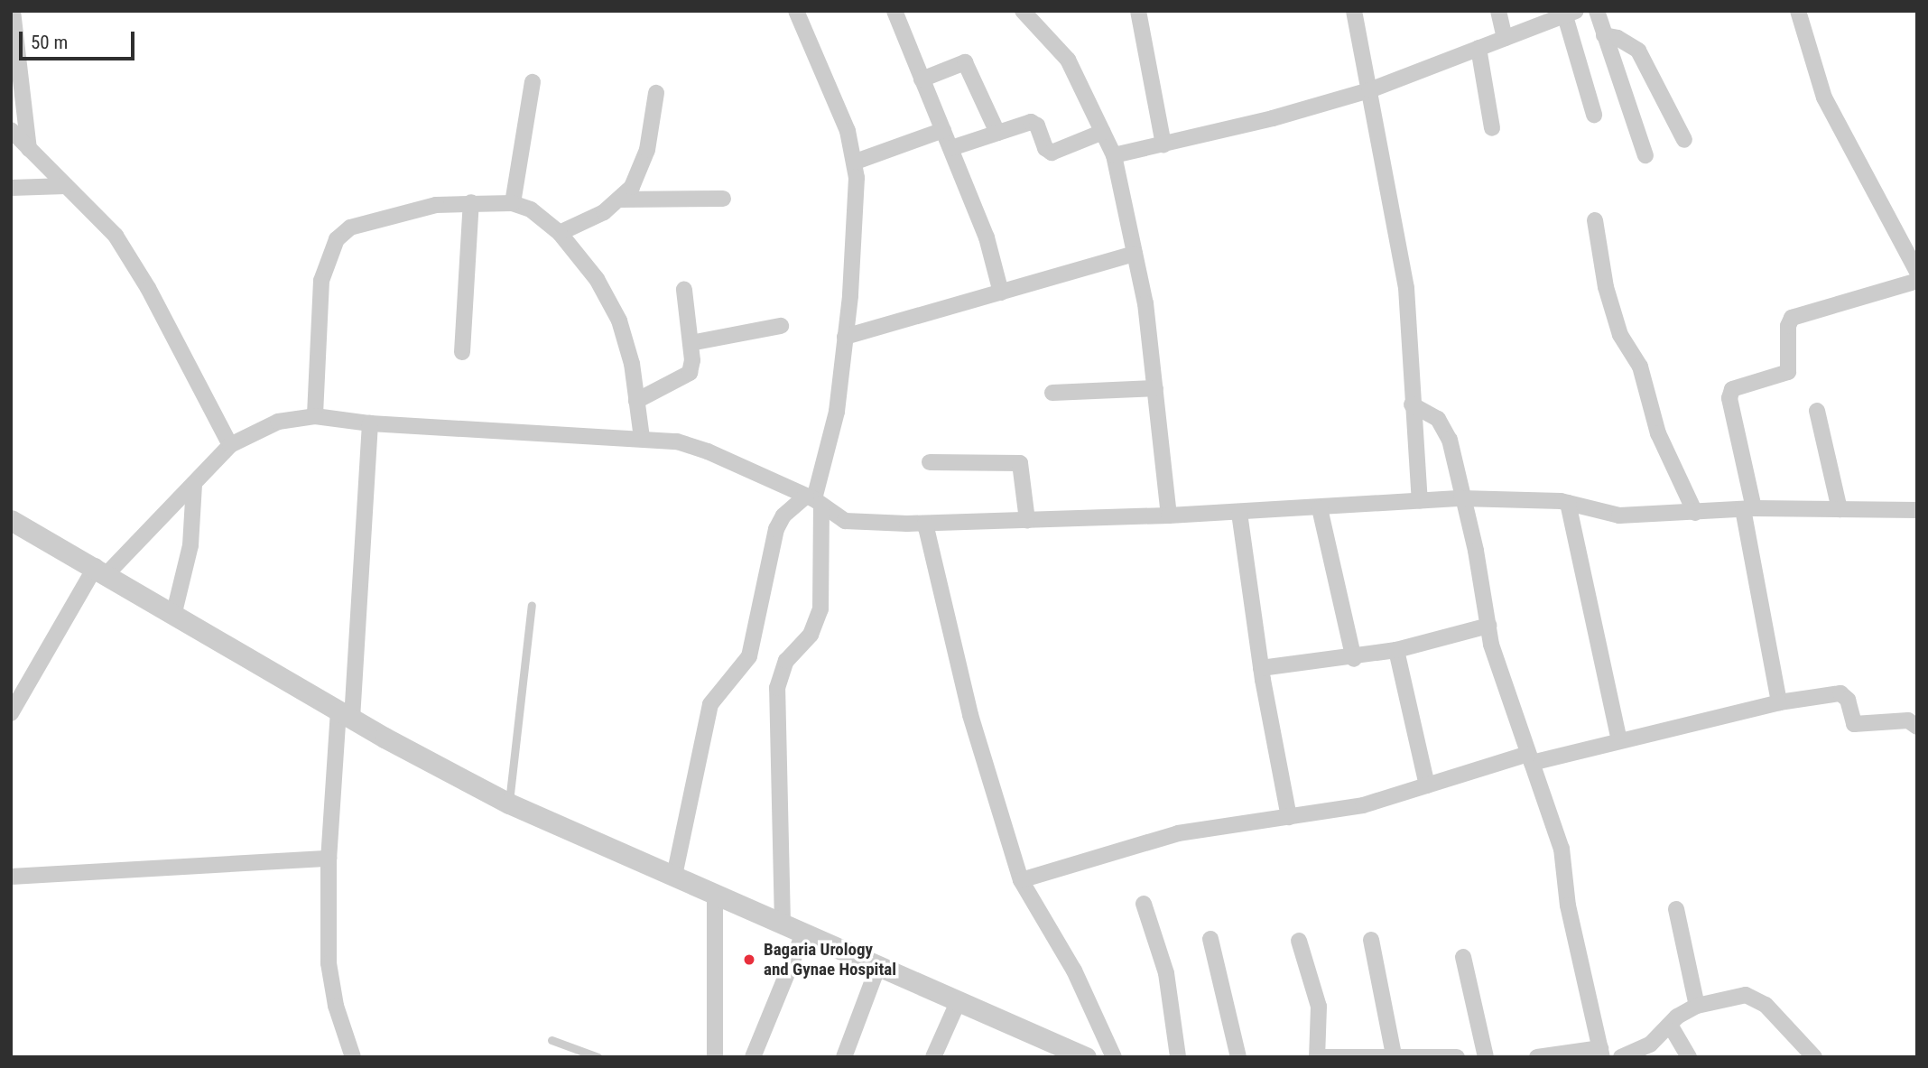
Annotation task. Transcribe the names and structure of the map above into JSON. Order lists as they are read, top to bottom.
{
  "places": ["Bagaria Urology and Gynae Hospital"],
  "scale_bar": "50 m"
}
